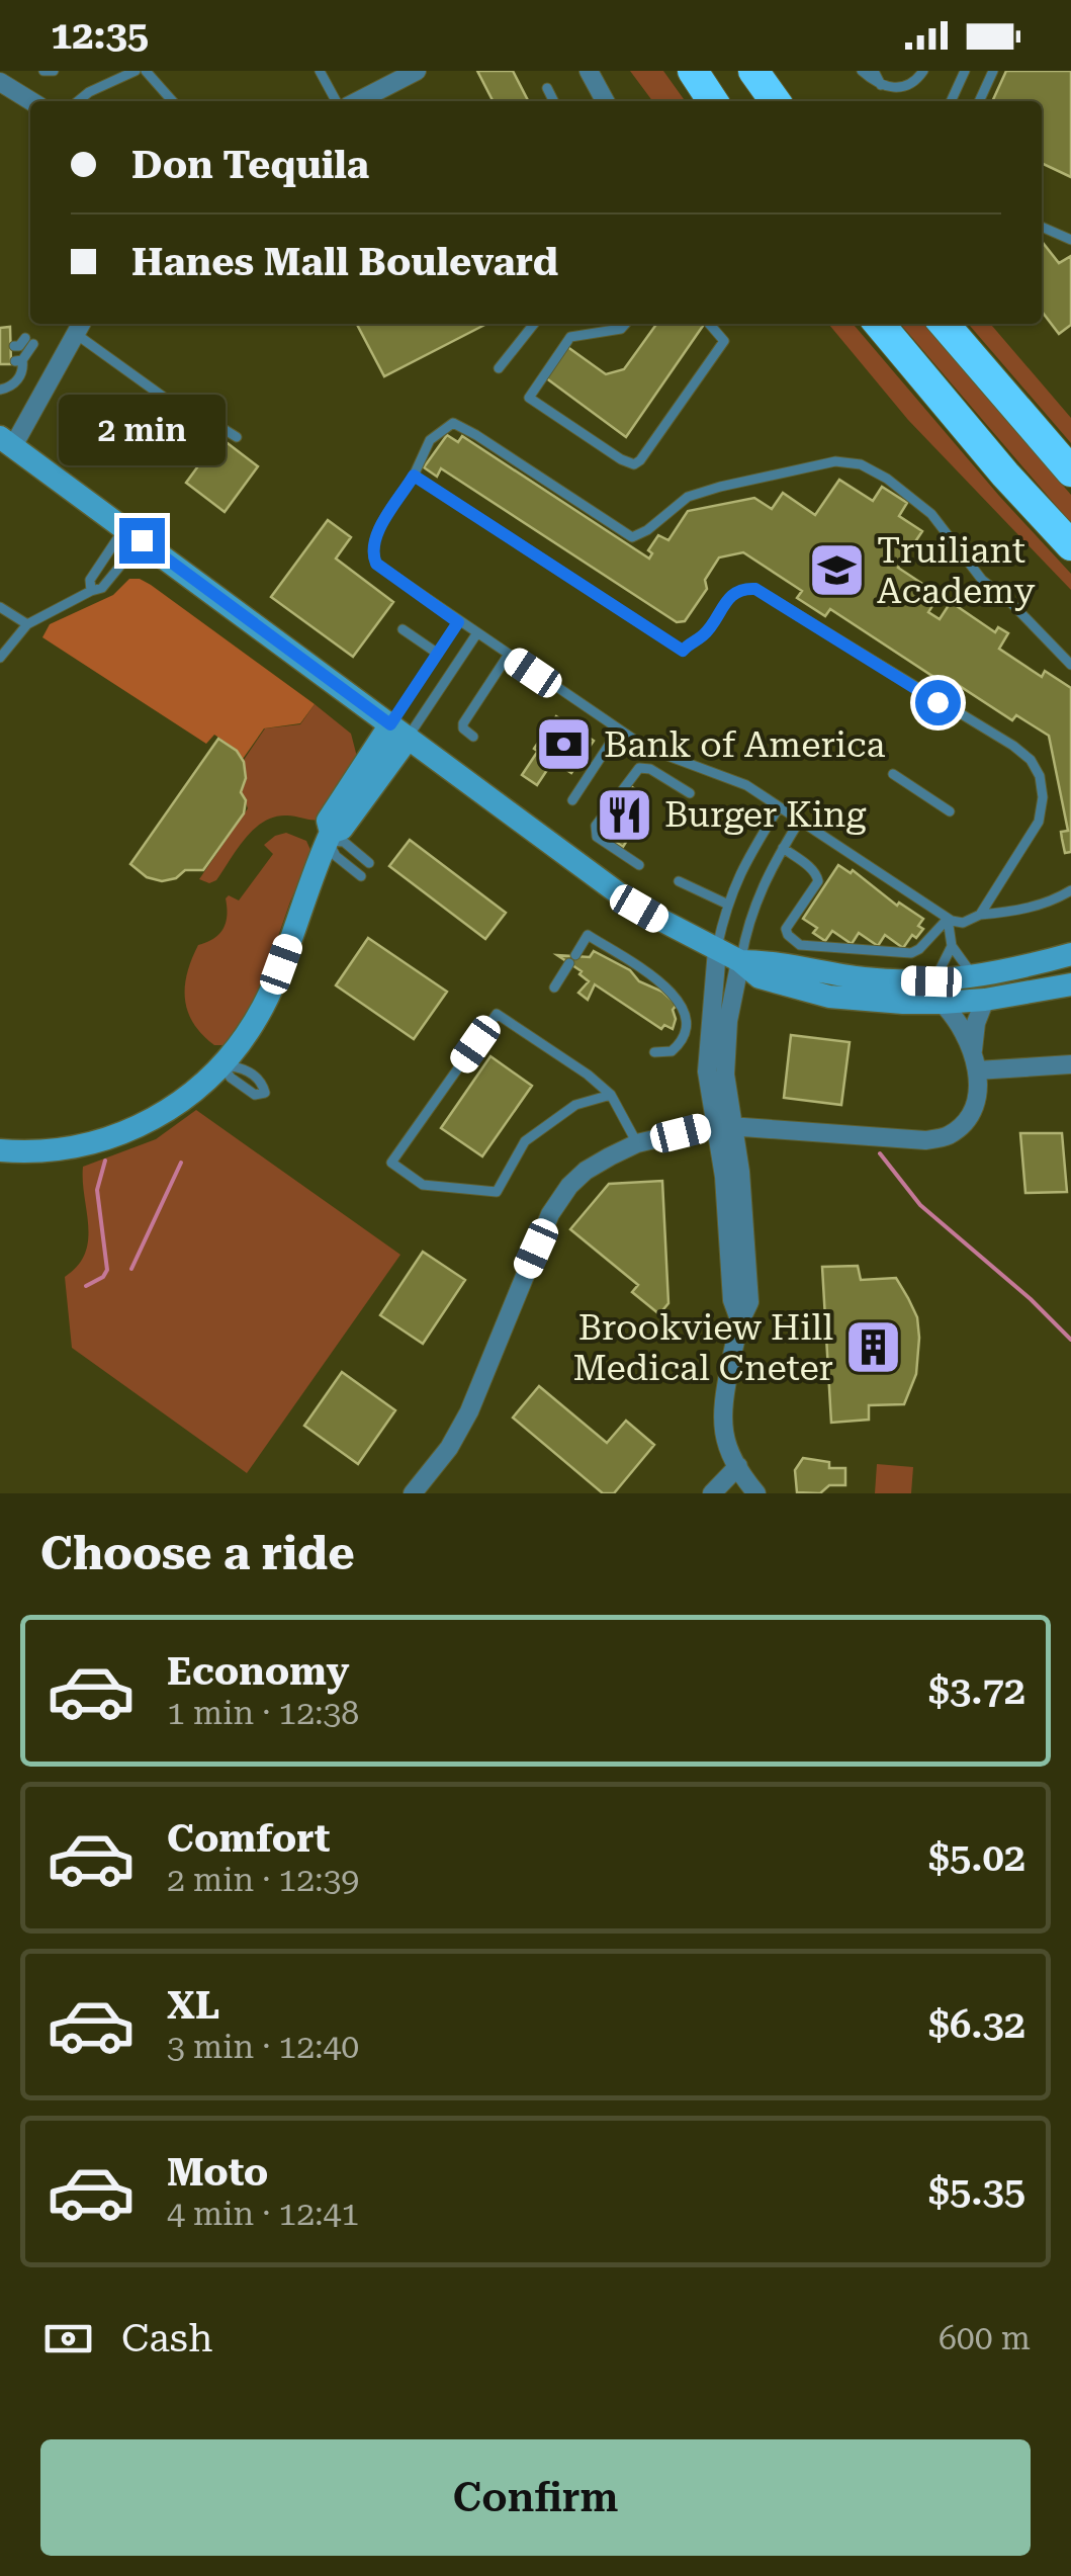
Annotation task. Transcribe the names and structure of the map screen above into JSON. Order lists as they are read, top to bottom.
{
  "places": {
    "school or university": ["Truiliant Academy"],
    "bank": ["Bank of America"],
    "restaurant": ["Burger King"],
    "building": ["Brookview Hill Medical Cneter"]
  },
  "page": {
    "status": "12:35",
    "banner": ["Don Tequila", "Hanes Mall Boulevard"],
    "bubble": "2 min",
    "heading": "Choose a ride",
    "list": [
      {
        "name": "Economy",
        "note": "1 min · 12:38",
        "value": "$3.72"
      },
      {
        "name": "Comfort",
        "note": "2 min · 12:39",
        "value": "$5.02"
      },
      {
        "name": "XL",
        "note": "3 min · 12:40",
        "value": "$6.32"
      },
      {
        "name": "Moto",
        "note": "4 min · 12:41",
        "value": "$5.35"
      }
    ],
    "pay": ["Cash", "600 m"],
    "buttons": "Confirm"
  }
}
